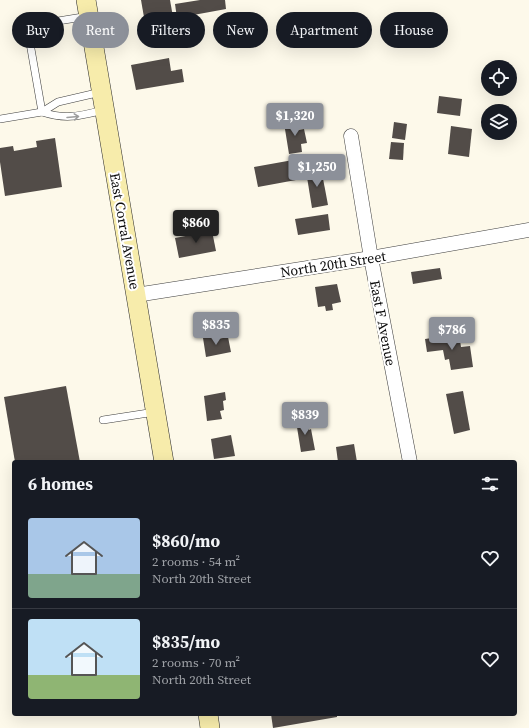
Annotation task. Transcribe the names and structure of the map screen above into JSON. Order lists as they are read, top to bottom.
{
  "streets": {
    "main road": ["East Corral Avenue"],
    "street": ["North 20th Street", "East F Avenue"]
  },
  "crossings": [
    ["East Corral Avenue", "North 20th Street"],
    ["North 20th Street", "East F Avenue"]
  ],
  "page": {
    "chip": [
      "Buy",
      "Rent",
      "Filters",
      "New",
      "Apartment",
      "House"
    ],
    "price": [
      "$1,320",
      "$1,250",
      "$860",
      "$835",
      "$786",
      "$839"
    ],
    "heading": "6 homes",
    "list": [
      {
        "name": "$860/mo",
        "note": "2 rooms · 54 m² · North 20th Street"
      },
      {
        "name": "$835/mo",
        "note": "2 rooms · 70 m² · North 20th Street"
      }
    ]
  }
}
